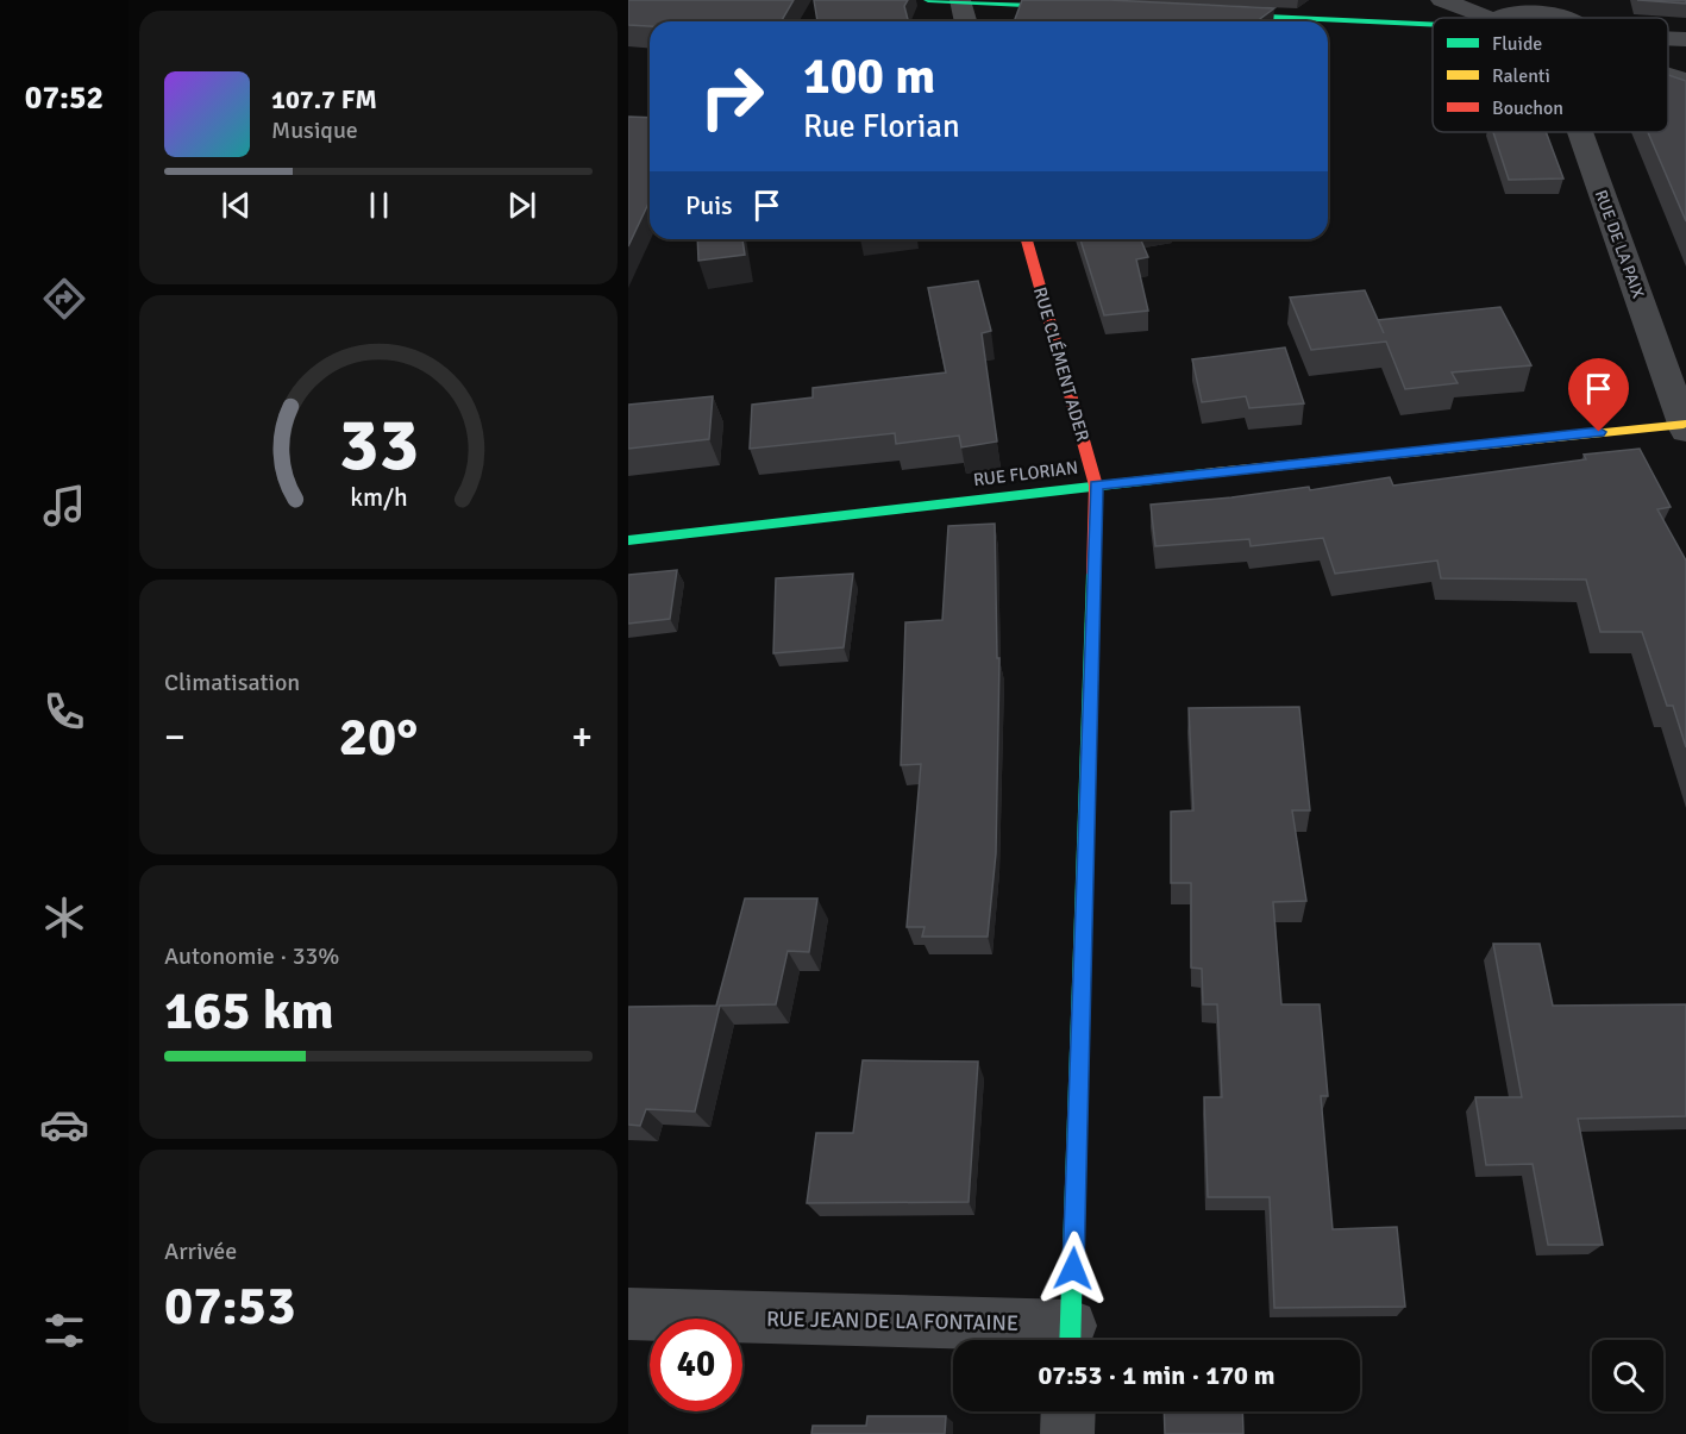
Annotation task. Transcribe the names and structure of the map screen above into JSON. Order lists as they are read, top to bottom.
{
  "streets": {
    "street": [
      "RUE DE LA PAIX",
      "RUE CLÉMENT ADER",
      "RUE FLORIAN",
      "RUE JEAN DE LA FONTAINE"
    ]
  },
  "crossings": [
    ["RUE DE LA PAIX", "RUE FLORIAN"],
    ["RUE CLÉMENT ADER", "RUE FLORIAN"],
    ["RUE CLÉMENT ADER", "RUE JEAN DE LA FONTAINE"]
  ],
  "legend": ["Fluide", "Ralenti", "Bouchon"],
  "page": {
    "tabs": "07:52",
    "turn": ["100 m", "Rue Florian"],
    "song": ["107.7 FM", "Musique"],
    "then": "Puis",
    "tile": [
      "Climatisation",
      ["Autonomie · 33%", "165 km"],
      ["Arrivée", "07:53"]
    ],
    "heat": ["−", "20°", "+"],
    "limit": "40",
    "trip": "07:53 · 1 min · 170 m",
    "gauge": ["33", "km/h"]
  }
}
